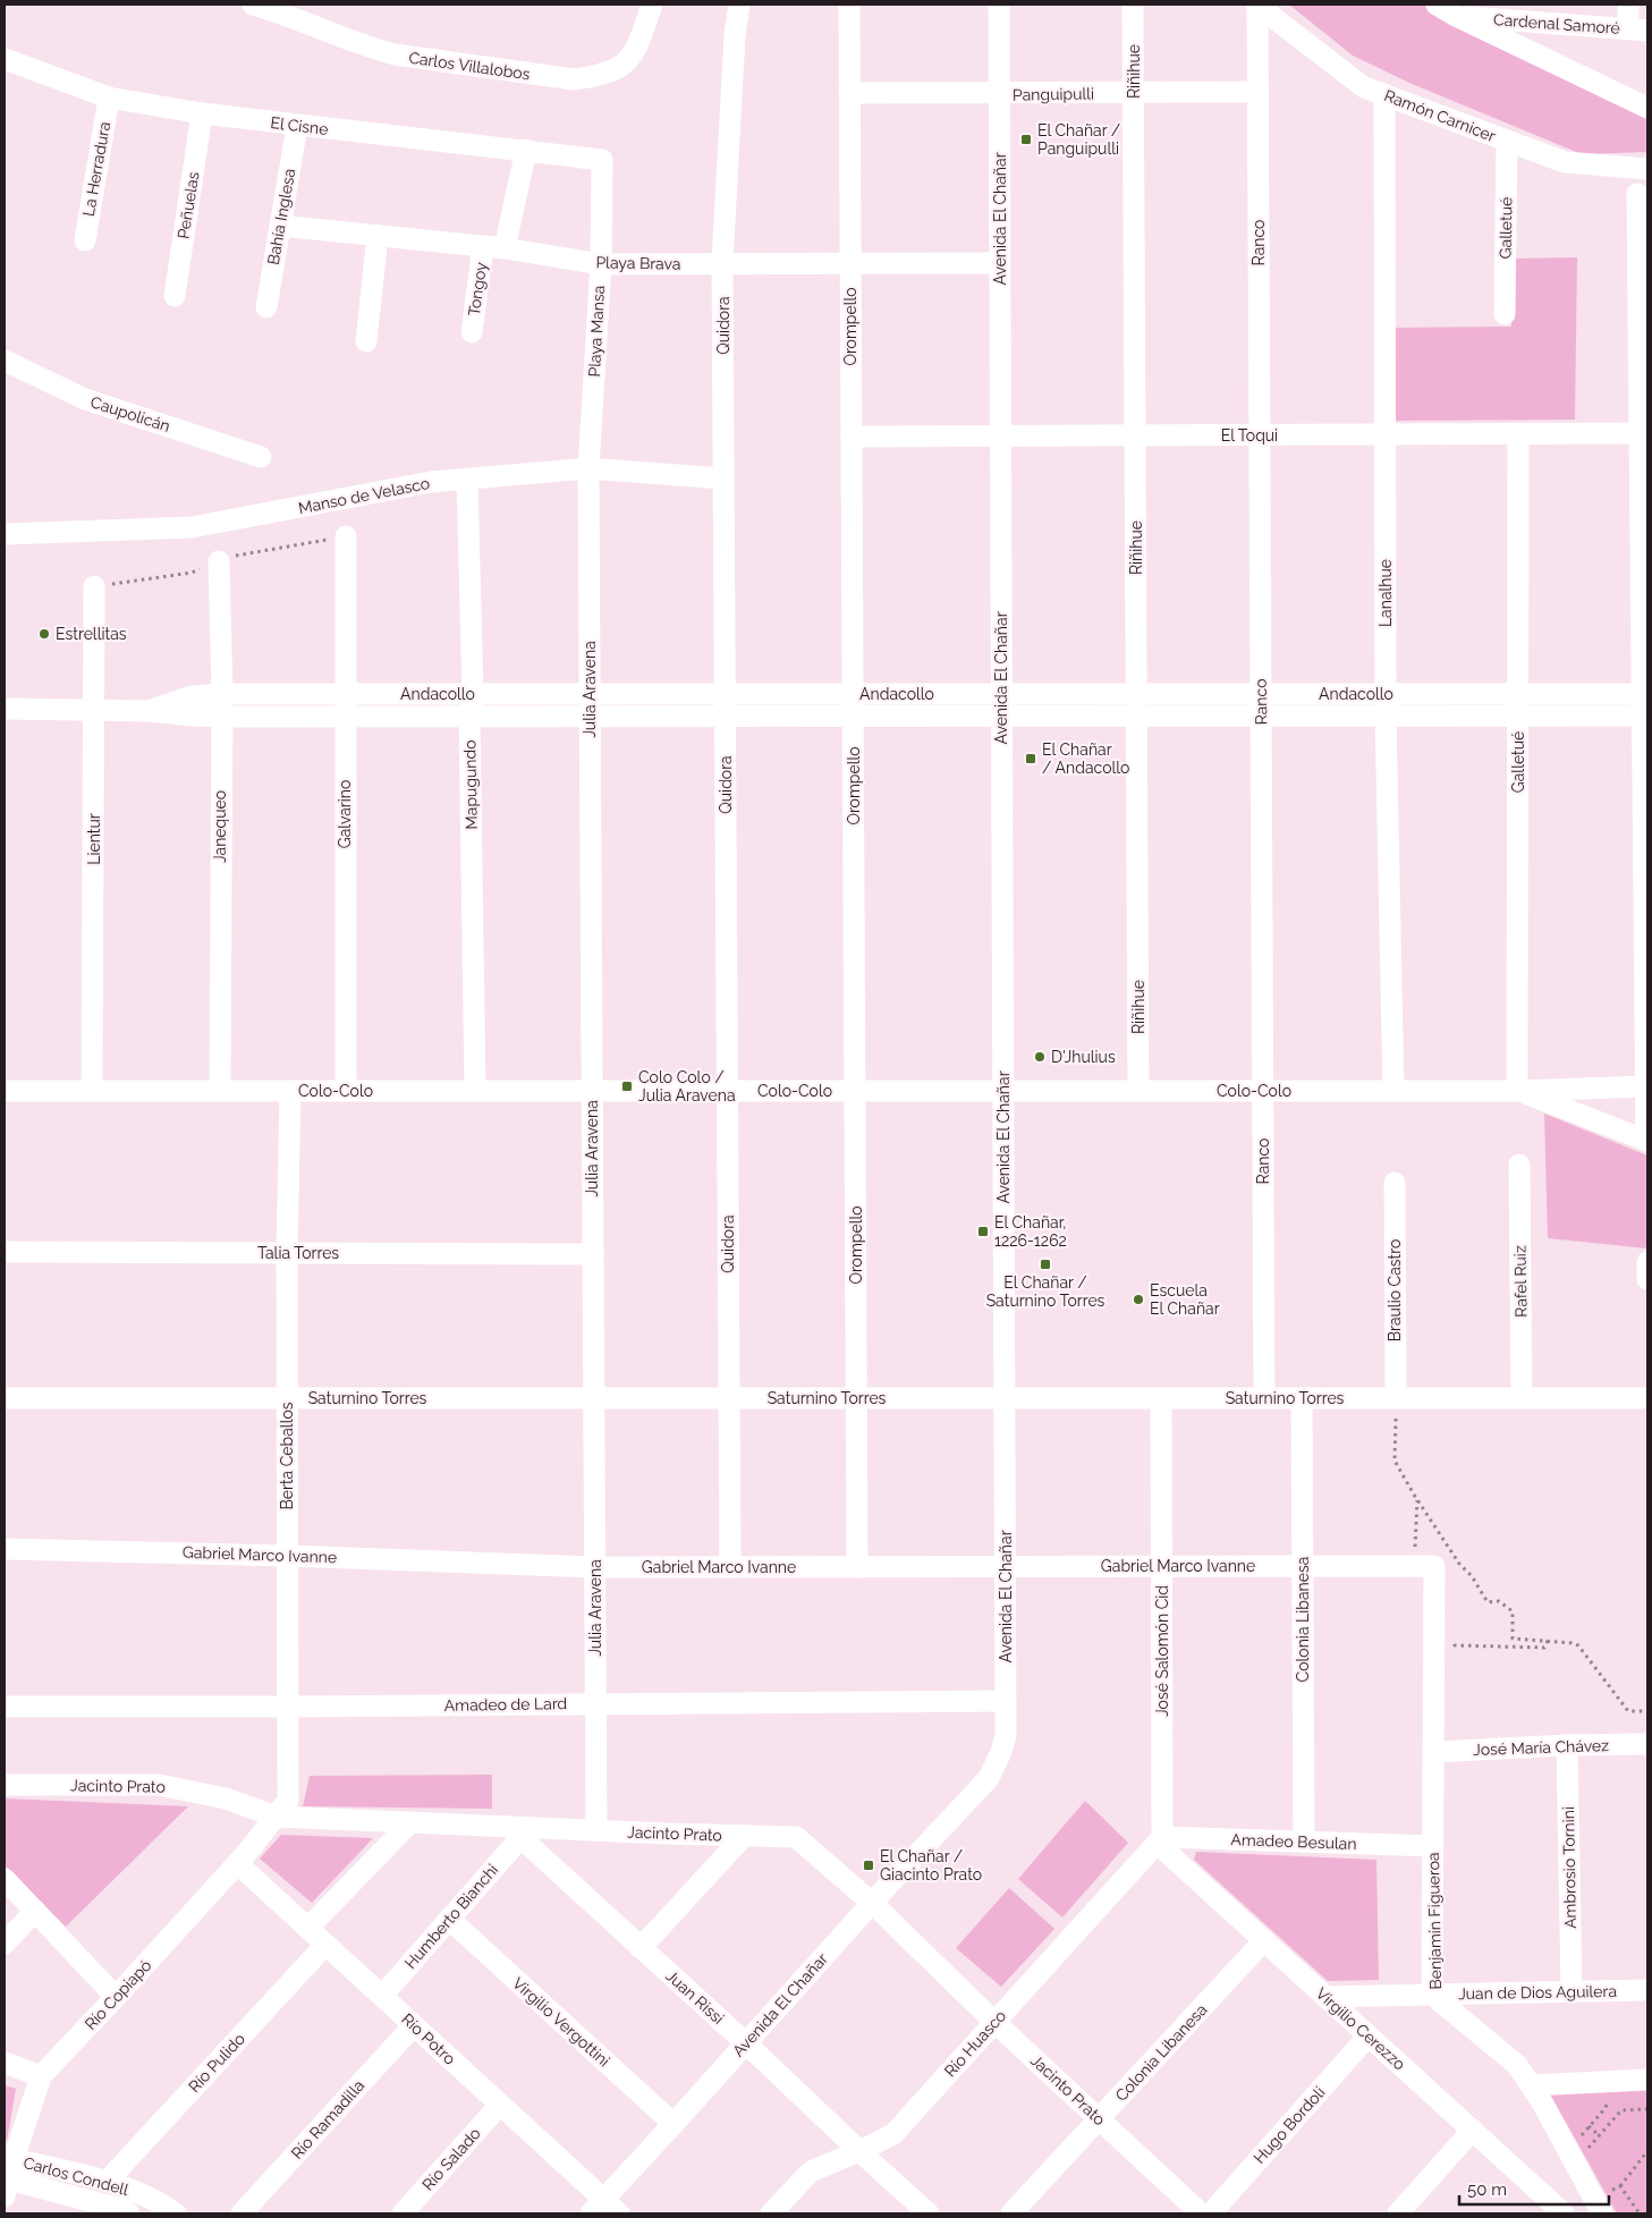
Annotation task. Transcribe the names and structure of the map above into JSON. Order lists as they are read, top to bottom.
{
  "streets": {
    "street": [
      "Cardenal Samoré",
      "Carlos Villalobos",
      "Riñihue",
      "Panguipulli",
      "Ramón Carnicer",
      "El Cisne",
      "La Herradura",
      "Peñuelas",
      "Bahía Inglesa",
      "Avenida El Chañar",
      "Galletué",
      "Ranco",
      "Playa Brava",
      "Tongoy",
      "Quidora",
      "Orompello",
      "Playa Mansa",
      "Caupolicán",
      "El Toqui",
      "Manso de Velasco",
      "Lanalhue",
      "Julia Aravena",
      "Andacollo",
      "Mapugundo",
      "Galvarino",
      "Janequeo",
      "Lientur",
      "Colo-Colo",
      "Talia Torres",
      "Rafel Ruiz",
      "Braulio Castro",
      "Saturnino Torres",
      "Berta Ceballos",
      "Gabriel Marco Ivanne",
      "Colonia Libanesa",
      "José Salomón Cid",
      "Amadeo de Lard",
      "José María Chávez",
      "Jacinto Prato",
      "Amadeo Besulan",
      "Ambrosio Tornini",
      "Humberto Bianchi",
      "Benjamín Figueroa",
      "Juan de Dios Aguilera",
      "Río Copiapó",
      "Juan Rissi",
      "Virgilio Vergottini",
      "Virgilio Cerezzo",
      "Río Potro",
      "Río Huasco",
      "Río Pulido",
      "Río Ramadilla",
      "Hugo Bordoli",
      "Río Salado",
      "Carlos Condell"
    ]
  },
  "crossings": [
    ["Riñihue", "Panguipulli"],
    ["Riñihue", "El Toqui"],
    ["Riñihue", "Andacollo"],
    ["Riñihue", "Colo-Colo"],
    ["Panguipulli", "Avenida El Chañar"],
    ["Panguipulli", "Ranco"],
    ["Panguipulli", "Orompello"],
    ["Ramón Carnicer", "Galletué"],
    ["Ramón Carnicer", "Ranco"],
    ["Ramón Carnicer", "Lanalhue"],
    ["El Cisne", "La Herradura"],
    ["El Cisne", "Peñuelas"],
    ["El Cisne", "Bahía Inglesa"],
    ["El Cisne", "Playa Mansa"],
    ["Bahía Inglesa", "Playa Brava"],
    ["Avenida El Chañar", "Playa Brava"],
    ["Avenida El Chañar", "El Toqui"],
    ["Avenida El Chañar", "Andacollo"],
    ["Avenida El Chañar", "Colo-Colo"],
    ["Avenida El Chañar", "Saturnino Torres"],
    ["Avenida El Chañar", "Gabriel Marco Ivanne"],
    ["Avenida El Chañar", "Amadeo de Lard"],
    ["Avenida El Chañar", "Jacinto Prato"],
    ["Avenida El Chañar", "Juan Rissi"],
    ["Avenida El Chañar", "Virgilio Vergottini"],
    ["Avenida El Chañar", "Río Potro"],
    ["Galletué", "El Toqui"],
    ["Galletué", "Andacollo"],
    ["Galletué", "Colo-Colo"],
    ["Ranco", "El Toqui"],
    ["Ranco", "Andacollo"],
    ["Ranco", "Colo-Colo"],
    ["Ranco", "Saturnino Torres"],
    ["Playa Brava", "Tongoy"],
    ["Playa Brava", "Quidora"],
    ["Playa Brava", "Orompello"],
    ["Playa Brava", "Playa Mansa"],
    ["Quidora", "Manso de Velasco"],
    ["Quidora", "Andacollo"],
    ["Quidora", "Colo-Colo"],
    ["Quidora", "Saturnino Torres"],
    ["Quidora", "Gabriel Marco Ivanne"],
    ["Orompello", "El Toqui"],
    ["Orompello", "Andacollo"],
    ["Orompello", "Colo-Colo"],
    ["Orompello", "Saturnino Torres"],
    ["Orompello", "Gabriel Marco Ivanne"],
    ["Playa Mansa", "Manso de Velasco"],
    ["Playa Mansa", "Julia Aravena"],
    ["El Toqui", "Lanalhue"],
    ["Manso de Velasco", "Julia Aravena"],
    ["Manso de Velasco", "Mapugundo"],
    ["Lanalhue", "Andacollo"],
    ["Lanalhue", "Colo-Colo"],
    ["Julia Aravena", "Andacollo"],
    ["Julia Aravena", "Colo-Colo"],
    ["Julia Aravena", "Talia Torres"],
    ["Julia Aravena", "Saturnino Torres"],
    ["Julia Aravena", "Gabriel Marco Ivanne"],
    ["Julia Aravena", "Amadeo de Lard"],
    ["Julia Aravena", "Jacinto Prato"],
    ["Andacollo", "Mapugundo"],
    ["Andacollo", "Galvarino"],
    ["Andacollo", "Janequeo"],
    ["Andacollo", "Lientur"],
    ["Mapugundo", "Colo-Colo"],
    ["Galvarino", "Colo-Colo"],
    ["Janequeo", "Colo-Colo"],
    ["Lientur", "Colo-Colo"],
    ["Colo-Colo", "Berta Ceballos"],
    ["Talia Torres", "Berta Ceballos"],
    ["Rafel Ruiz", "Saturnino Torres"],
    ["Braulio Castro", "Saturnino Torres"],
    ["Saturnino Torres", "Berta Ceballos"],
    ["Saturnino Torres", "Colonia Libanesa"],
    ["Saturnino Torres", "José Salomón Cid"],
    ["Berta Ceballos", "Gabriel Marco Ivanne"],
    ["Berta Ceballos", "Amadeo de Lard"],
    ["Berta Ceballos", "Jacinto Prato"],
    ["Berta Ceballos", "Río Copiapó"],
    ["Gabriel Marco Ivanne", "Colonia Libanesa"],
    ["Gabriel Marco Ivanne", "José Salomón Cid"],
    ["Gabriel Marco Ivanne", "Benjamín Figueroa"],
    ["Colonia Libanesa", "Jacinto Prato"],
    ["Colonia Libanesa", "Amadeo Besulan"],
    ["Colonia Libanesa", "Virgilio Cerezzo"],
    ["José Salomón Cid", "Amadeo Besulan"],
    ["José Salomón Cid", "Virgilio Cerezzo"],
    ["José Salomón Cid", "Río Huasco"],
    ["José María Chávez", "Ambrosio Tornini"],
    ["José María Chávez", "Benjamín Figueroa"],
    ["Jacinto Prato", "Humberto Bianchi"],
    ["Jacinto Prato", "Río Copiapó"],
    ["Jacinto Prato", "Juan Rissi"],
    ["Jacinto Prato", "Río Huasco"],
    ["Amadeo Besulan", "Benjamín Figueroa"],
    ["Amadeo Besulan", "Virgilio Cerezzo"],
    ["Amadeo Besulan", "Río Huasco"],
    ["Ambrosio Tornini", "Juan de Dios Aguilera"],
    ["Humberto Bianchi", "Juan Rissi"],
    ["Humberto Bianchi", "Virgilio Vergottini"],
    ["Humberto Bianchi", "Río Potro"],
    ["Benjamín Figueroa", "Juan de Dios Aguilera"],
    ["Juan de Dios Aguilera", "Virgilio Cerezzo"],
    ["Río Copiapó", "Río Potro"],
    ["Río Copiapó", "Carlos Condell"],
    ["Juan Rissi", "Río Huasco"],
    ["Virgilio Cerezzo", "Río Huasco"],
    ["Virgilio Cerezzo", "Hugo Bordoli"],
    ["Río Potro", "Río Pulido"],
    ["Río Potro", "Río Ramadilla"],
    ["Río Potro", "Río Salado"],
    ["Río Pulido", "Carlos Condell"]
  ],
  "places": {
    "transit": [
      "El Chañar / Panguipulli",
      "El Chañar / Andacollo",
      "Colo Colo / Julia Aravena",
      "El Chañar, 1226-1262",
      "El Chañar / Saturnino Torres",
      "El Chañar / Giacinto Prato"
    ],
    "other": ["Estrellitas", "D'Jhulius", "Escuela El Chañar"]
  },
  "scale_bar": "50 m"
}
